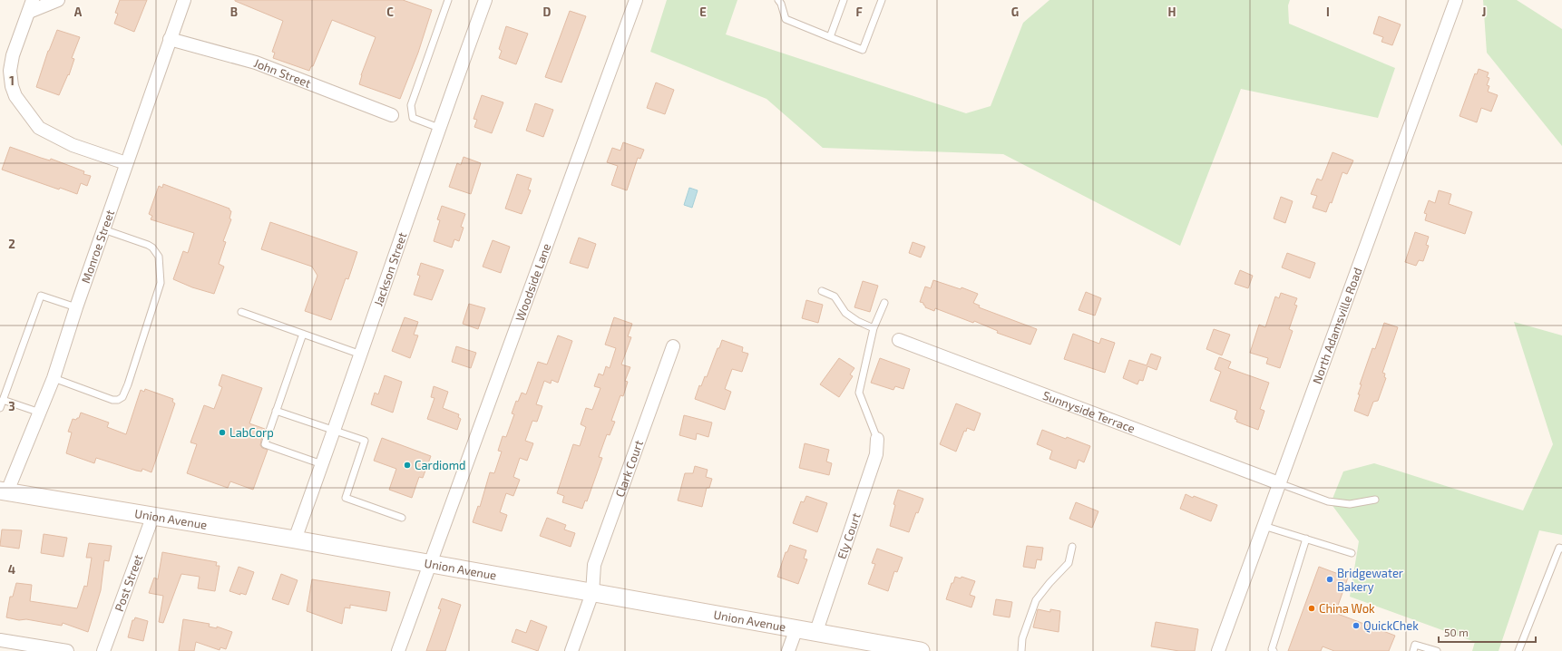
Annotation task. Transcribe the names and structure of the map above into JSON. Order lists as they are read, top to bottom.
{
  "streets": {
    "street": [
      "John Street",
      "Monroe Street",
      "Jackson Street",
      "Woodside Lane",
      "North Adamsville Road",
      "Sunnyside Terrace",
      "Clark Court",
      "Union Avenue",
      "Ely Court",
      "Post Street"
    ]
  },
  "crossings": [
    ["John Street", "Monroe Street"],
    ["Monroe Street", "Union Avenue"],
    ["Jackson Street", "Union Avenue"],
    ["Woodside Lane", "Union Avenue"],
    ["North Adamsville Road", "Sunnyside Terrace"],
    ["Clark Court", "Union Avenue"],
    ["Union Avenue", "Ely Court"],
    ["Union Avenue", "Post Street"]
  ],
  "places": [
    "LabCorp",
    "Cardiomd",
    "Bridgewater Bakery",
    "China Wok",
    "QuickChek"
  ],
  "scale_bar": "50 m",
  "grid": {
    "columns": [
      "A",
      "B",
      "C",
      "D",
      "E",
      "F",
      "G",
      "H",
      "I",
      "J"
    ],
    "rows": [
      "1",
      "2",
      "3",
      "4"
    ]
  }
}
